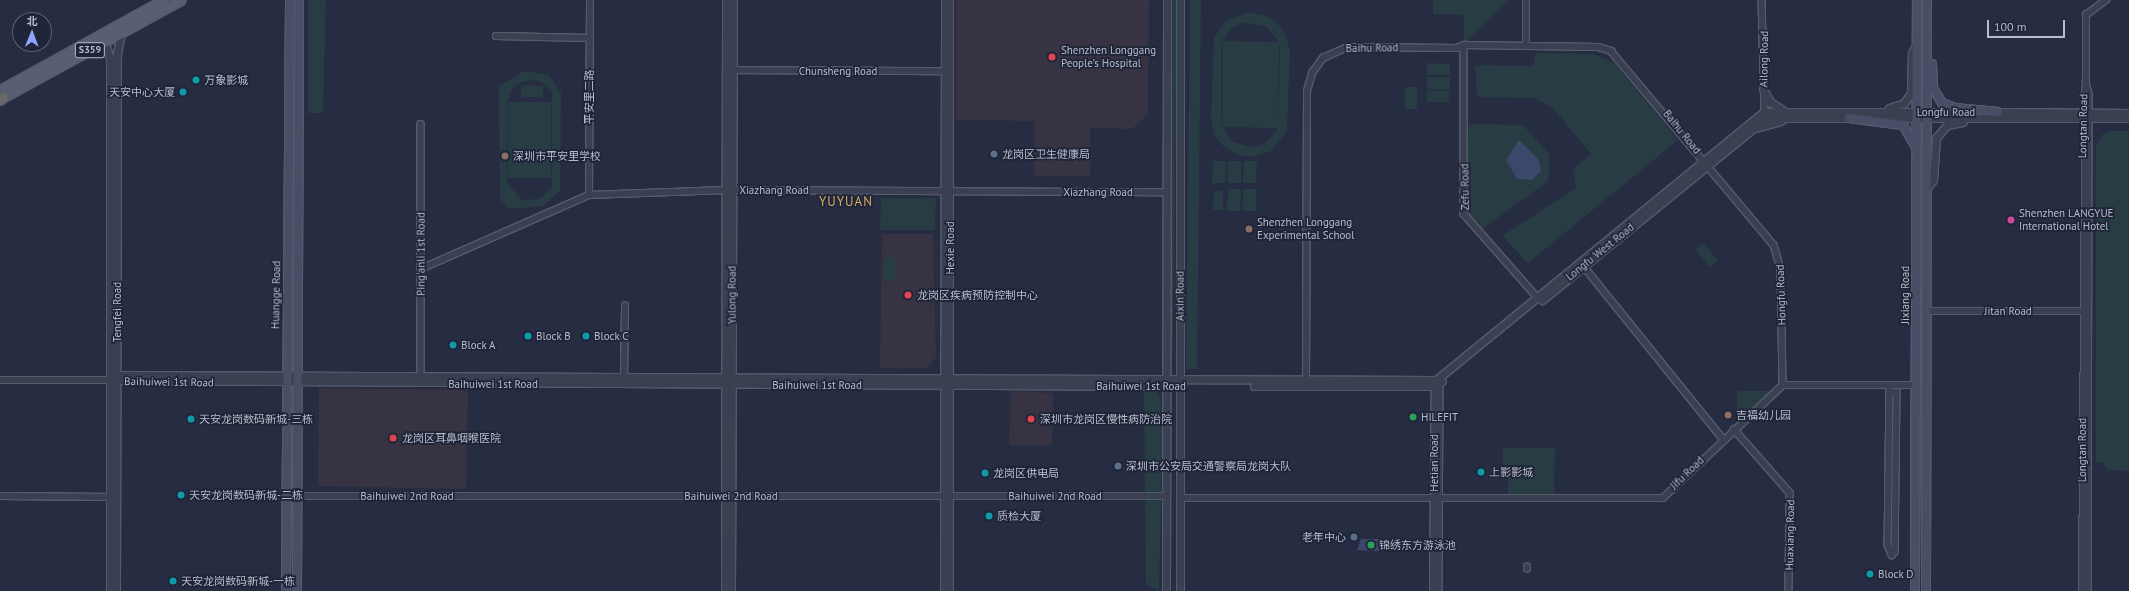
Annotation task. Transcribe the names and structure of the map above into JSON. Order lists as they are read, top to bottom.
{
  "streets": {
    "main road": ["S359", "Huangge Road", "Jixiang Road"],
    "street": [
      "Baihu Road",
      "Ailong Road",
      "Chunsheng Road",
      "平安里二路",
      "Longfu Road",
      "Longtan Road",
      "Zefu Road",
      "Xiazhang Road",
      "Hexie Road",
      "Longfu West Road",
      "Ping'anli 1st Road",
      "Yulong Road",
      "Hongfu Road",
      "Aixin Road",
      "Jitan Road",
      "Tengfei Road",
      "Baihuiwei 1st Road",
      "Hetian Road",
      "Jifu Road",
      "Baihuiwei 2nd Road",
      "Huaxiang Road"
    ]
  },
  "crossings": [
    ["Baihu Road", "Zefu Road"],
    ["Baihu Road", "Longfu West Road"],
    ["Baihu Road", "Hongfu Road"],
    ["Baihu Road", "Baihuiwei 1st Road"],
    ["S359", "Tengfei Road"],
    ["Ailong Road", "Longfu Road"],
    ["Ailong Road", "Longfu West Road"],
    ["Chunsheng Road", "Hexie Road"],
    ["Chunsheng Road", "Yulong Road"],
    ["平安里二路", "Xiazhang Road"],
    ["Longfu Road", "Longtan Road"],
    ["Longfu Road", "Longfu West Road"],
    ["Longfu Road", "Jixiang Road"],
    ["Longtan Road", "Jitan Road"],
    ["Zefu Road", "Longfu West Road"],
    ["Xiazhang Road", "Hexie Road"],
    ["Xiazhang Road", "Ping'anli 1st Road"],
    ["Xiazhang Road", "Yulong Road"],
    ["Xiazhang Road", "Aixin Road"],
    ["Hexie Road", "Baihuiwei 1st Road"],
    ["Hexie Road", "Baihuiwei 2nd Road"],
    ["Longfu West Road", "Hongfu Road"],
    ["Longfu West Road", "Baihuiwei 1st Road"],
    ["Longfu West Road", "Hetian Road"],
    ["Ping'anli 1st Road", "Baihuiwei 1st Road"],
    ["Huangge Road", "Baihuiwei 1st Road"],
    ["Huangge Road", "Baihuiwei 2nd Road"],
    ["Yulong Road", "Baihuiwei 1st Road"],
    ["Yulong Road", "Baihuiwei 2nd Road"],
    ["Hongfu Road", "Jifu Road"],
    ["Jixiang Road", "Jitan Road"],
    ["Aixin Road", "Baihuiwei 1st Road"],
    ["Aixin Road", "Baihuiwei 2nd Road"],
    ["Tengfei Road", "Baihuiwei 1st Road"],
    ["Baihuiwei 1st Road", "Hetian Road"],
    ["Hetian Road", "Jifu Road"],
    ["Jifu Road", "Huaxiang Road"]
  ],
  "districts": ["YUYUAN"],
  "places": [
    "Shenzhen Longgang People’s Hospital",
    "万象影城",
    "天安中心大厦",
    "龙岗区卫生健康局",
    "深圳市平安里学校",
    "Shenzhen LANGYUE International Hotel",
    "Shenzhen Longgang Experimental School",
    "龙岗区疾病预防控制中心",
    "Block B",
    "Block C",
    "Block A",
    "吉福幼儿园",
    "HILEFIT",
    "天安龙岗数码新城-三栋",
    "深圳市龙岗区慢性病防治院",
    "龙岗区耳鼻咽喉医院",
    "深圳市公安局交通警察局龙岗大队",
    "上影影城",
    "龙岗区供电局",
    "天安龙岗数码新城-二栋",
    "质检大厦",
    "老年中心",
    "锦绣东方游泳池",
    "Block D",
    "天安龙岗数码新城-一栋"
  ],
  "scale_bar": "100 m",
  "north": "top"
}
